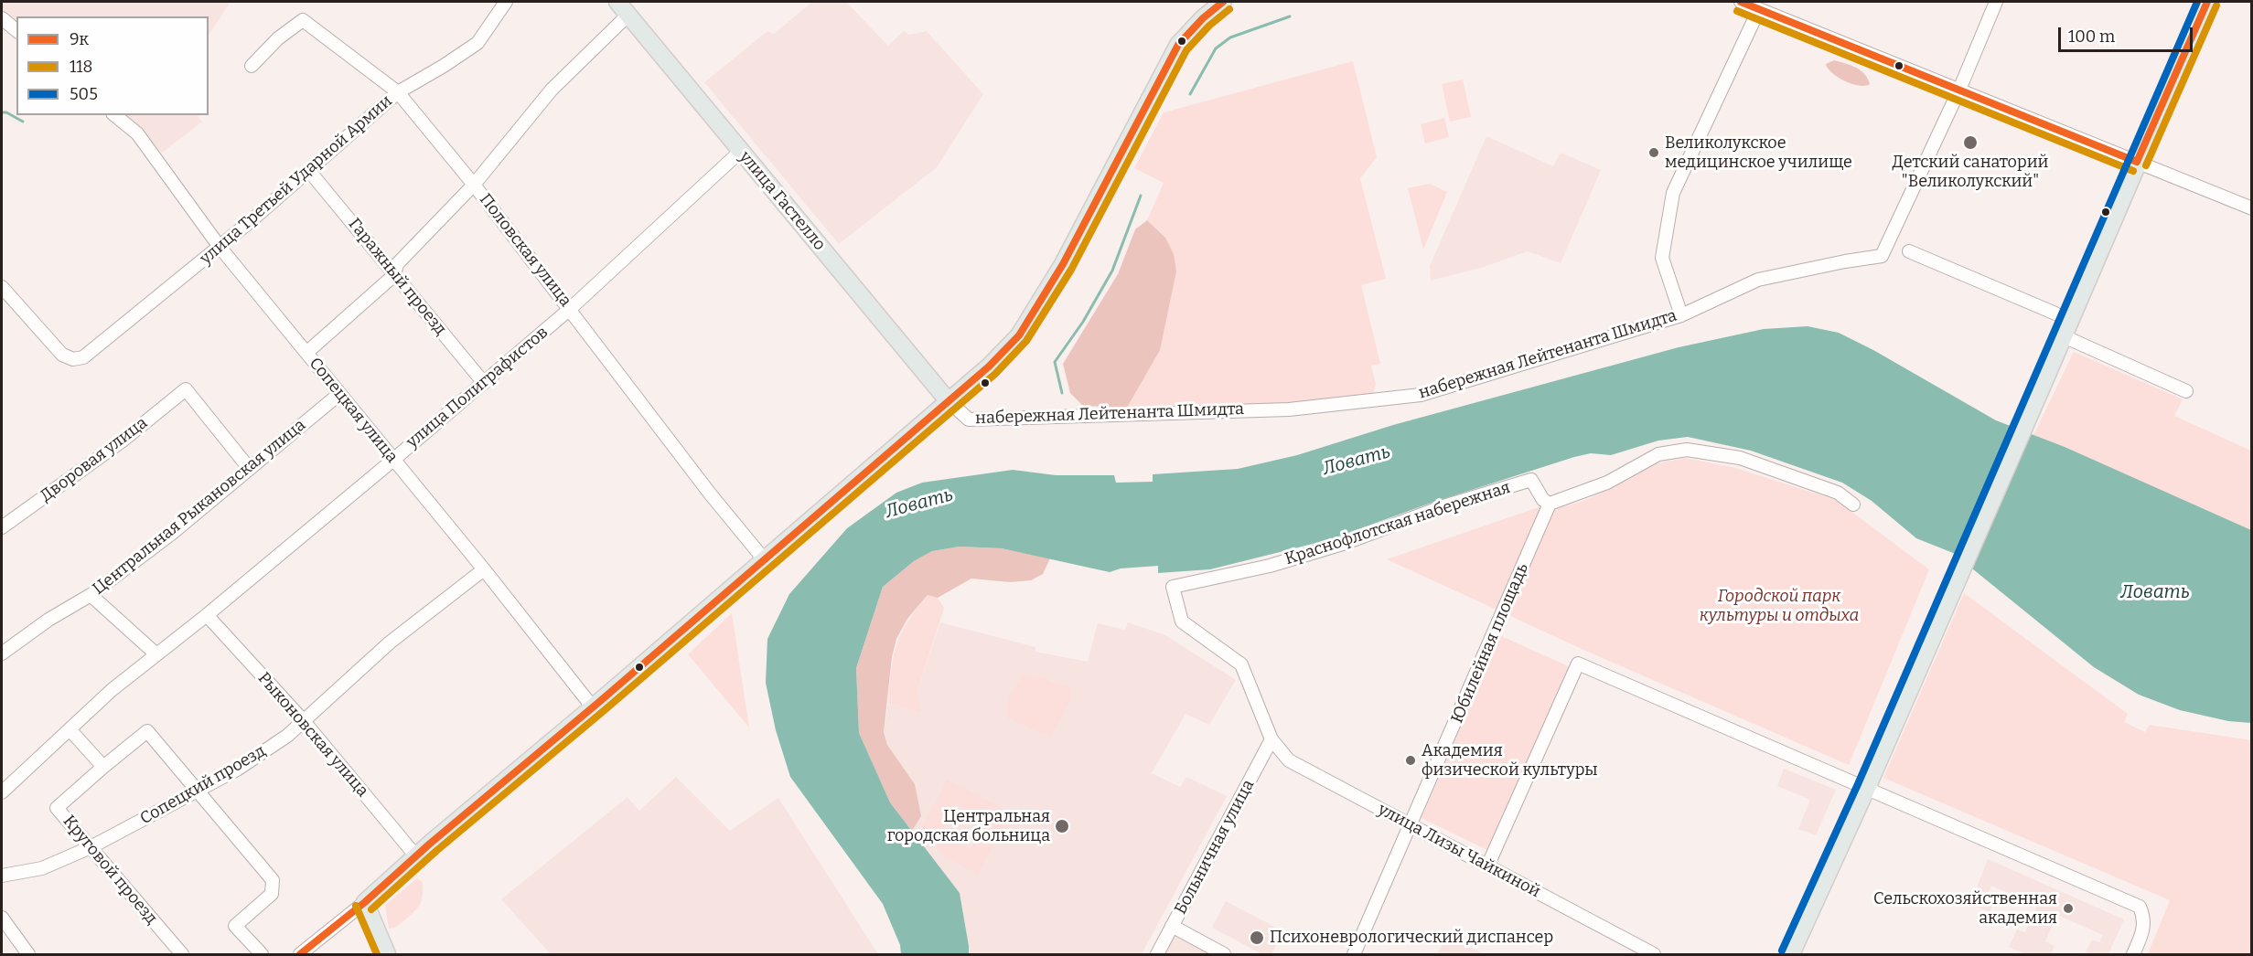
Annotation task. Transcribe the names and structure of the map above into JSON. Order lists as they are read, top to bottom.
{
  "streets": {
    "main road": ["улица Гастелло"],
    "street": [
      "улица Третьей Ударной Армии",
      "Половская улица",
      "Гаражный проезд",
      "набережная Лейтенанта Шмидта",
      "улица Полиграфистов",
      "Сопецкая улица",
      "Дворовая улица",
      "Центральная Рыкановская улица",
      "Краснофлотская набережная",
      "Юбилейная площадь",
      "Рыконовская улица",
      "Сопецкий проезд",
      "Больничная улица",
      "улица Лизы Чайкиной",
      "Круговой проезд"
    ]
  },
  "crossings": [
    ["улица Третьей Ударной Армии", "Половская улица"],
    ["улица Третьей Ударной Армии", "Гаражный проезд"],
    ["улица Третьей Ударной Армии", "Сопецкая улица"],
    ["улица Гастелло", "набережная Лейтенанта Шмидта"],
    ["улица Гастелло", "улица Полиграфистов"],
    ["Половская улица", "улица Полиграфистов"],
    ["Гаражный проезд", "улица Полиграфистов"],
    ["улица Полиграфистов", "Сопецкая улица"],
    ["улица Полиграфистов", "Рыконовская улица"],
    ["Сопецкая улица", "Центральная Рыкановская улица"],
    ["Сопецкая улица", "Сопецкий проезд"],
    ["Дворовая улица", "Центральная Рыкановская улица"],
    ["Краснофлотская набережная", "Юбилейная площадь"],
    ["Краснофлотская набережная", "улица Лизы Чайкиной"],
    ["Юбилейная площадь", "улица Лизы Чайкиной"],
    ["Рыконовская улица", "Сопецкий проезд"],
    ["Сопецкий проезд", "Круговой проезд"],
    ["Больничная улица", "улица Лизы Чайкиной"]
  ],
  "water": ["Ловать"],
  "parks": ["Городской парк культуры и отдыха"],
  "places": [
    "Детский санаторий \"Великолукский\"",
    "Великолукское медицинское училище",
    "Aкадемия физической культуры",
    "Центральная городская больница",
    "Сельскохозяйственная академия",
    "Психоневрологический диспансер"
  ],
  "lines": ["transit line 9к", "transit line 505", "transit line 118"],
  "legend": ["9к", "118", "505"],
  "scale_bar": "100 m"
}
